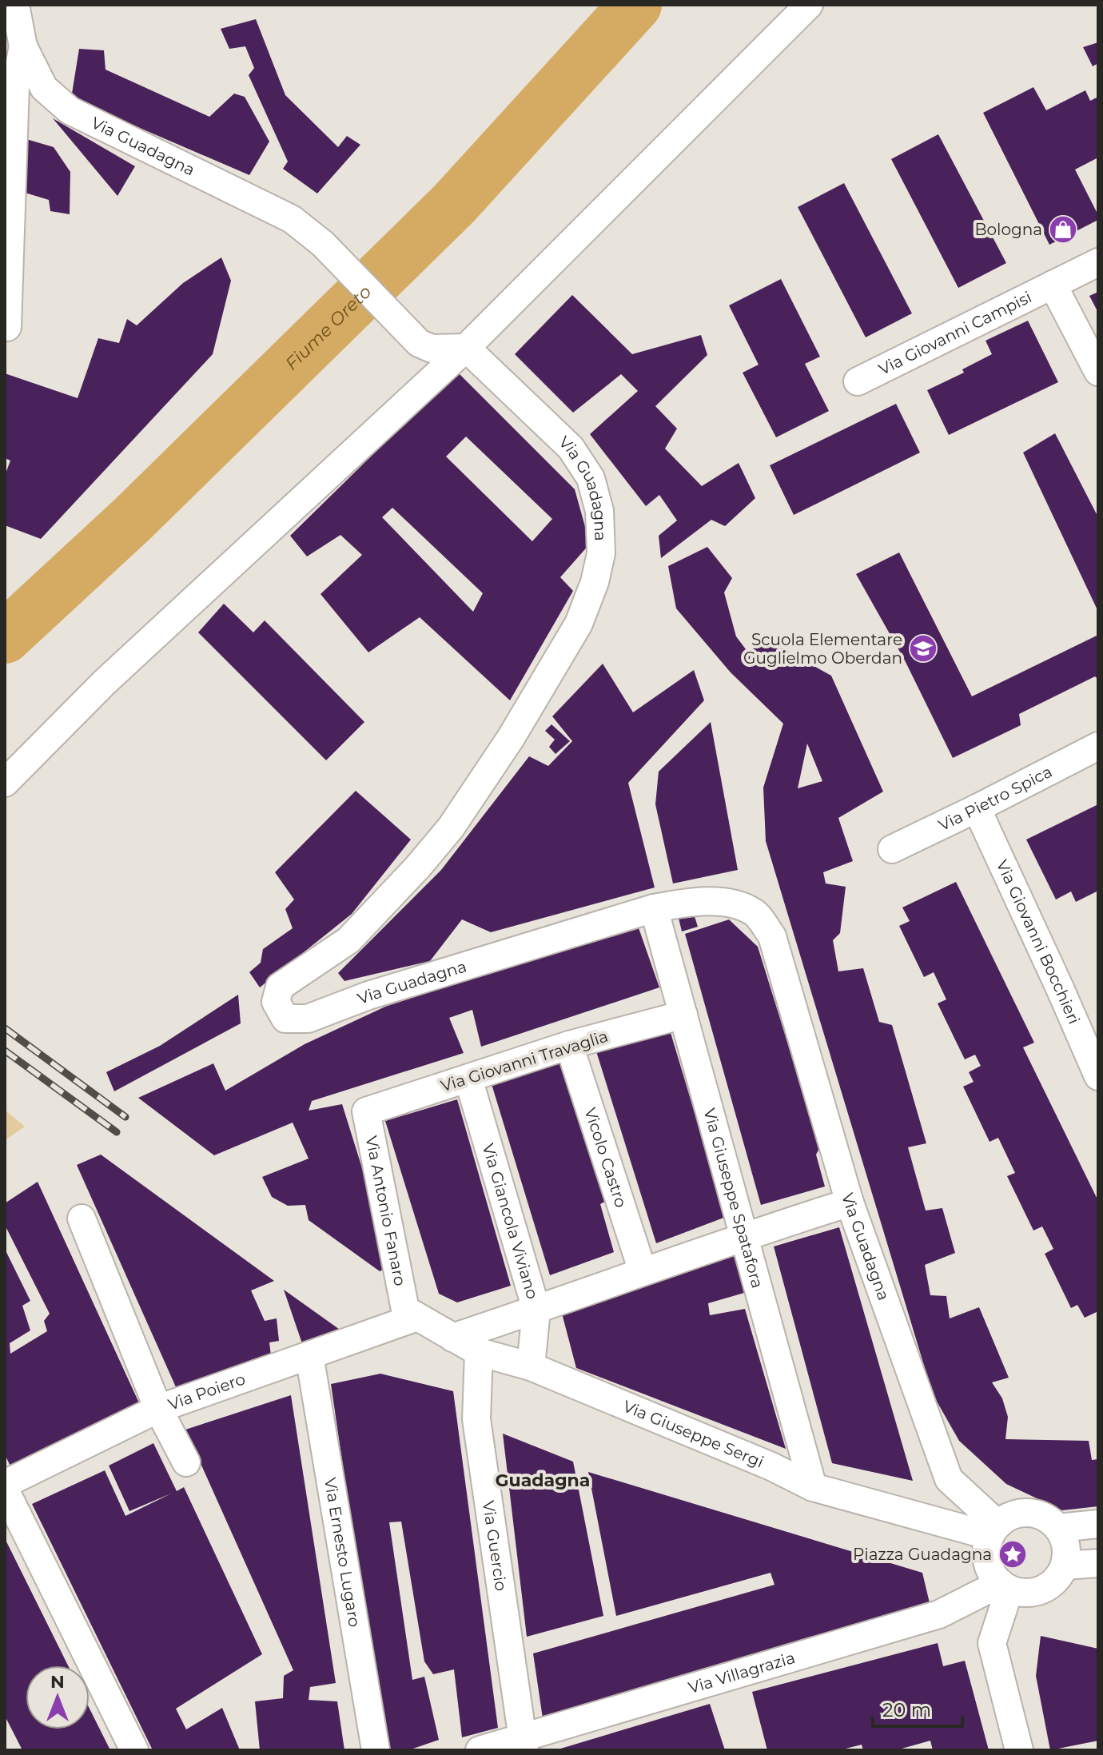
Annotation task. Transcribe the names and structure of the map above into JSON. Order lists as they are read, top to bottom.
{
  "streets": {
    "street": [
      "Via Guadagna",
      "Via Giovanni Campisi",
      "Via Pietro Spica",
      "Via Giovanni Bocchieri",
      "Via Giovanni Travaglia",
      "Vicolo Castro",
      "Via Giuseppe Spatafora",
      "Via Antonio Fanaro",
      "Via Giancola Viviano",
      "Via Poiero",
      "Via Giuseppe Sergi",
      "Via Guercio",
      "Via Ernesto Lugaro",
      "Via Villagrazia"
    ]
  },
  "crossings": [
    ["Via Guadagna", "Via Giuseppe Spatafora"],
    ["Via Guadagna", "Via Giuseppe Sergi"],
    ["Via Guadagna", "Via Villagrazia"],
    ["Via Pietro Spica", "Via Giovanni Bocchieri"],
    ["Via Giovanni Travaglia", "Vicolo Castro"],
    ["Via Giovanni Travaglia", "Via Giuseppe Spatafora"],
    ["Via Giovanni Travaglia", "Via Antonio Fanaro"],
    ["Via Giovanni Travaglia", "Via Giancola Viviano"],
    ["Via Giuseppe Spatafora", "Via Giuseppe Sergi"],
    ["Via Antonio Fanaro", "Via Poiero"],
    ["Via Antonio Fanaro", "Via Giuseppe Sergi"],
    ["Via Giancola Viviano", "Via Giuseppe Sergi"],
    ["Via Poiero", "Via Giuseppe Sergi"],
    ["Via Poiero", "Via Ernesto Lugaro"],
    ["Via Giuseppe Sergi", "Via Guercio"],
    ["Via Giuseppe Sergi", "Via Villagrazia"],
    ["Via Guercio", "Via Villagrazia"]
  ],
  "districts": ["Guadagna"],
  "water": ["Fiume Oreto"],
  "places": {
    "shop": ["Bologna"],
    "school or university": ["Scuola Elementare Guglielmo Oberdan"],
    "place": ["Piazza Guadagna"]
  },
  "scale_bar": "20 m",
  "north": "top"
}
